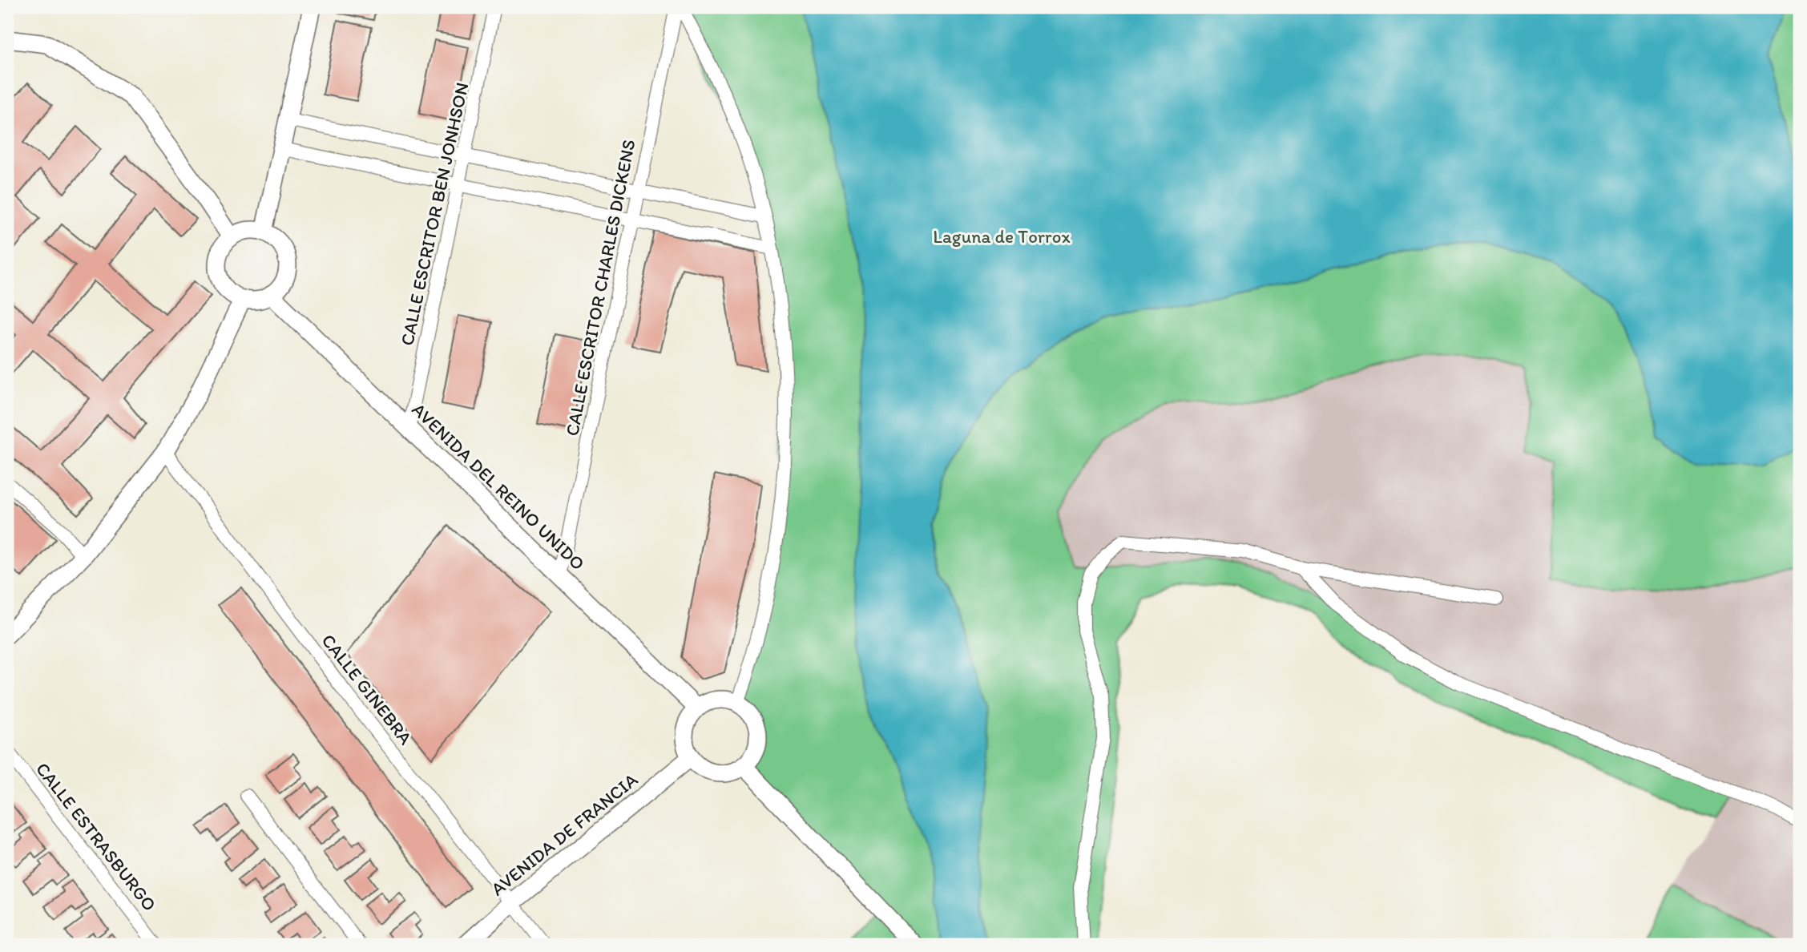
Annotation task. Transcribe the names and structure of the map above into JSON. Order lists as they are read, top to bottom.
{
  "streets": {
    "street": [
      "CALLE ESCRITOR BEN JONHSON",
      "CALLE ESCRITOR CHARLES DICKENS",
      "AVENIDA DEL REINO UNIDO",
      "CALLE GINEBRA",
      "AVENIDA DE FRANCIA",
      "CALLE ESTRASBURGO"
    ]
  },
  "crossings": [
    ["CALLE ESCRITOR BEN JONHSON", "AVENIDA DEL REINO UNIDO"],
    ["CALLE ESCRITOR CHARLES DICKENS", "AVENIDA DEL REINO UNIDO"],
    ["AVENIDA DEL REINO UNIDO", "AVENIDA DE FRANCIA"],
    ["CALLE GINEBRA", "AVENIDA DE FRANCIA"]
  ],
  "parks": ["Laguna de Torrox"]
}
